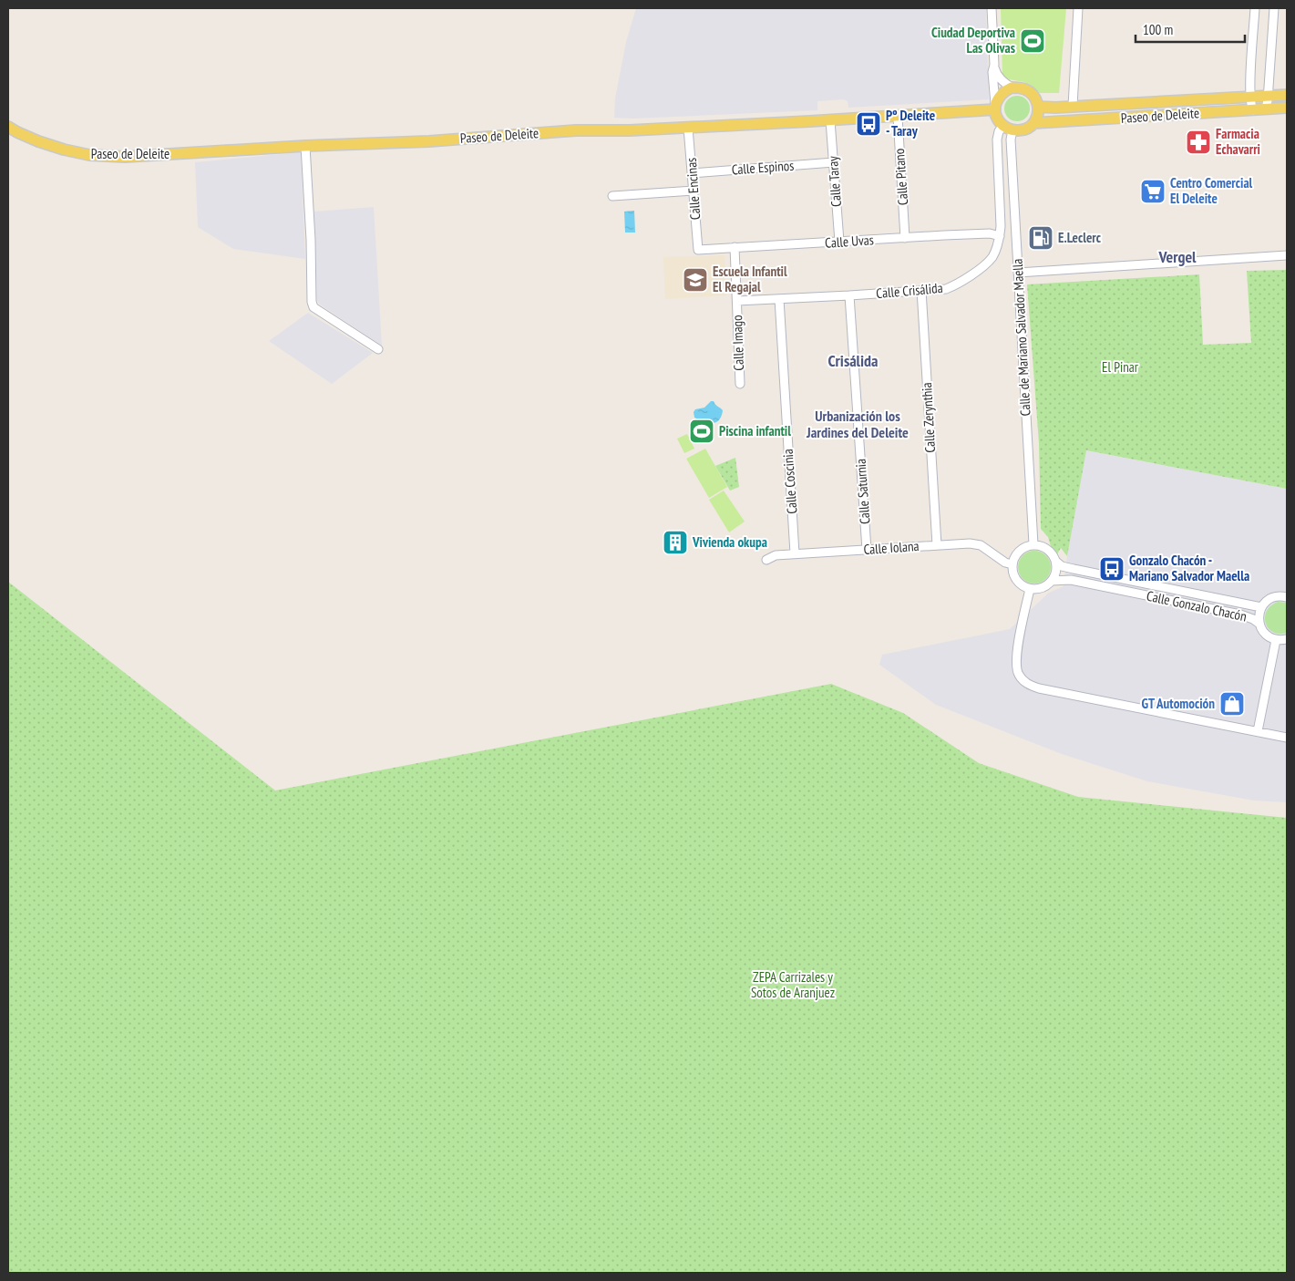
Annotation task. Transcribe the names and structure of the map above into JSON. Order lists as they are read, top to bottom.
{
  "streets": {
    "main road": ["Paseo de Deleite"],
    "street": [
      "Calle Espinos",
      "Calle Pitano",
      "Calle Taray",
      "Calle Encinas",
      "Calle Uvas",
      "Calle Crisálida",
      "Calle de Mariano Salvador Maella",
      "Calle Imago",
      "Calle Zerynthia",
      "Calle Coscinia",
      "Calle Saturnia",
      "Calle Iolana",
      "Calle Gonzalo Chacón"
    ]
  },
  "crossings": [
    ["Paseo de Deleite", "Calle Pitano"],
    ["Paseo de Deleite", "Calle Taray"],
    ["Paseo de Deleite", "Calle Encinas"],
    ["Paseo de Deleite", "Calle Crisálida"],
    ["Paseo de Deleite", "Calle de Mariano Salvador Maella"],
    ["Calle Espinos", "Calle Taray"],
    ["Calle Espinos", "Calle Encinas"],
    ["Calle Pitano", "Calle Uvas"],
    ["Calle Taray", "Calle Uvas"],
    ["Calle Encinas", "Calle Uvas"],
    ["Calle Uvas", "Calle Crisálida"],
    ["Calle Uvas", "Calle Imago"],
    ["Calle Crisálida", "Calle de Mariano Salvador Maella"],
    ["Calle Crisálida", "Calle Imago"],
    ["Calle Crisálida", "Calle Zerynthia"],
    ["Calle Crisálida", "Calle Coscinia"],
    ["Calle Crisálida", "Calle Saturnia"],
    ["Calle de Mariano Salvador Maella", "Calle Iolana"],
    ["Calle de Mariano Salvador Maella", "Calle Gonzalo Chacón"],
    ["Calle Zerynthia", "Calle Iolana"],
    ["Calle Coscinia", "Calle Iolana"],
    ["Calle Saturnia", "Calle Iolana"],
    ["Calle Iolana", "Calle Gonzalo Chacón"]
  ],
  "districts": ["Vergel", "Crisálida", "Urbanización los Jardines del Deleite"],
  "parks": ["El Pinar", "ZEPA Carrizales y Sotos de Aranjuez"],
  "places": {
    "sports": ["Ciudad Deportiva Las Olivas", "Piscina infantil"],
    "bus stop": ["Pº Deleite - Taray", "Gonzalo Chacón - Mariano Salvador Maella"],
    "pharmacy": ["Farmacia Echavarri"],
    "supermarket": ["Centro Comercial El Deleite"],
    "fuel station": ["E.Leclerc"],
    "school or university": ["Escuela Infantil El Regajal"],
    "building": ["Vivienda okupa"],
    "shop": ["GT Automoción"]
  },
  "scale_bar": "100 m"
}
